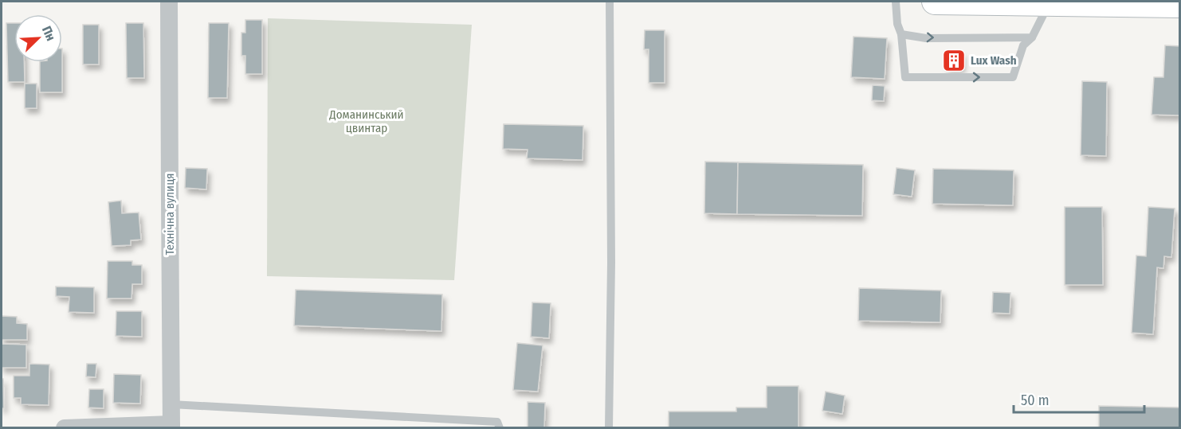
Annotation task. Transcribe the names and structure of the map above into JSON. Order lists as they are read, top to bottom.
{
  "streets": {
    "street": ["Технічна вулиця"]
  },
  "parks": ["Доманинський цвинтар"],
  "places": {
    "building": ["Lux Wash"]
  },
  "scale_bar": "50 m",
  "north": "top right"
}
